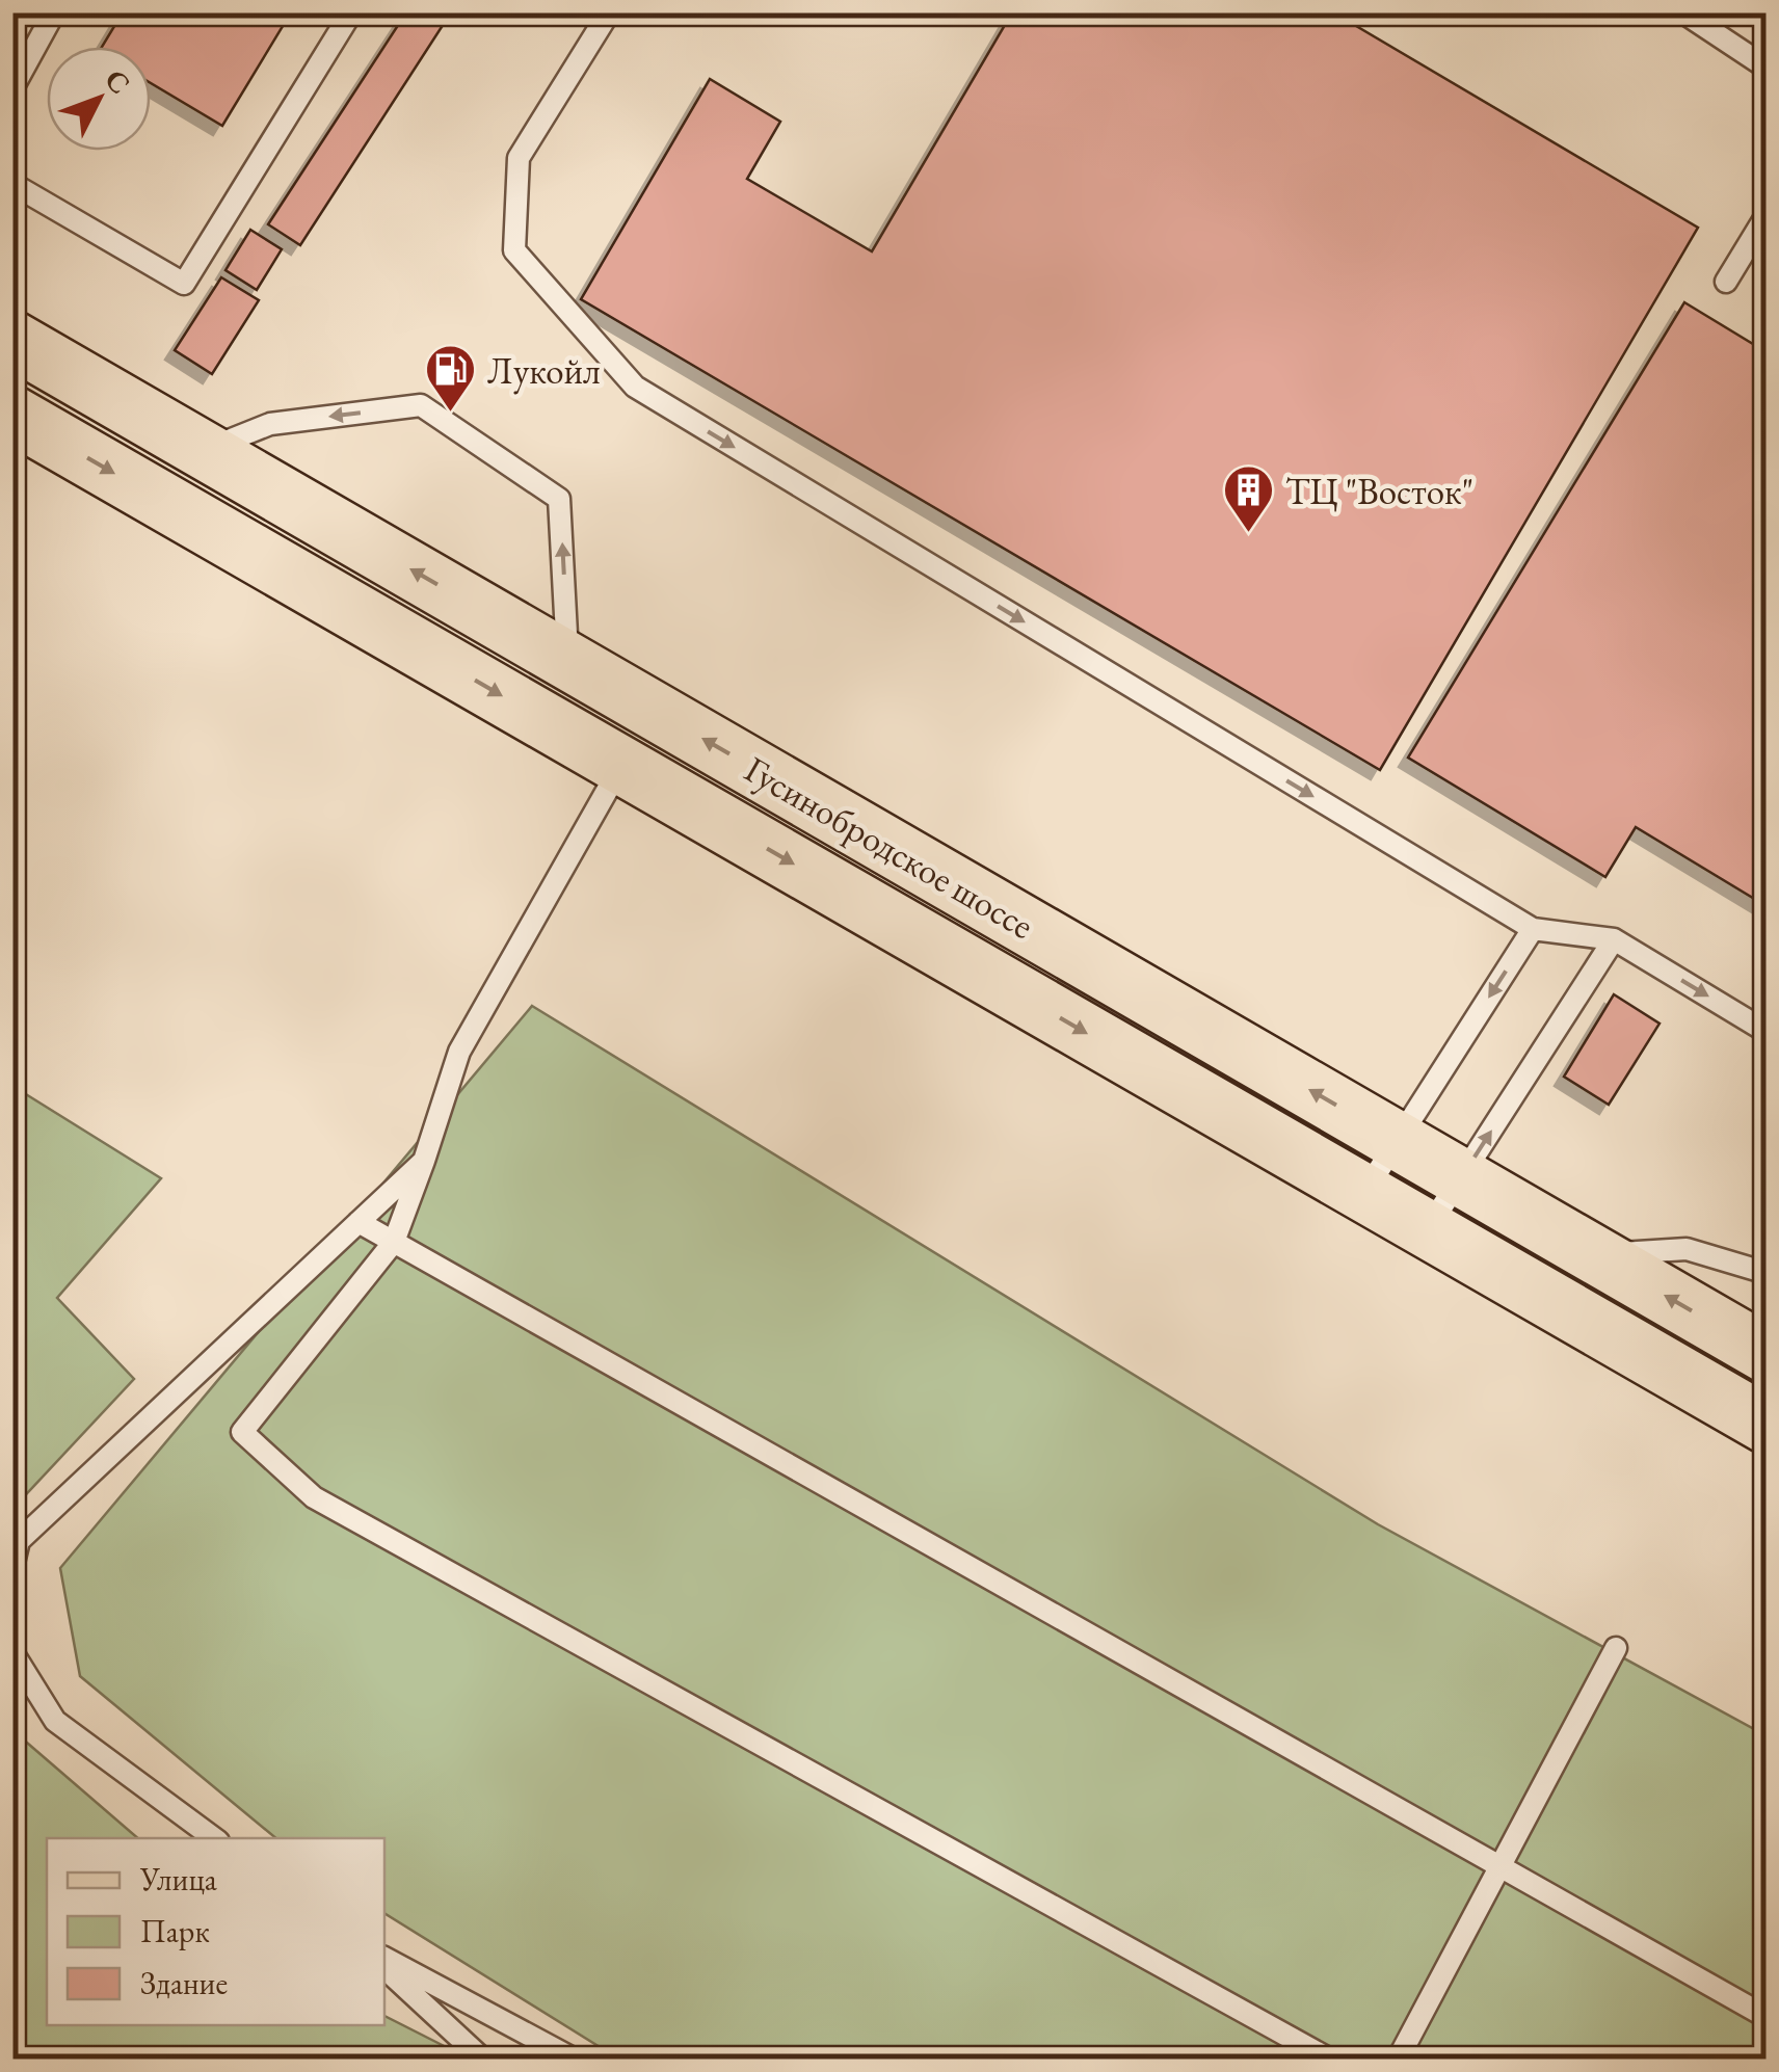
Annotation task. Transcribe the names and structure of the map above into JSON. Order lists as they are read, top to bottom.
{
  "streets": {
    "main road": ["Гусинобродское шоссе"]
  },
  "places": {
    "fuel station": ["Лукойл"],
    "building": ["ТЦ \"Восток\""]
  },
  "legend": ["Улица", "Парк", "Здание"],
  "north": "top right"
}
